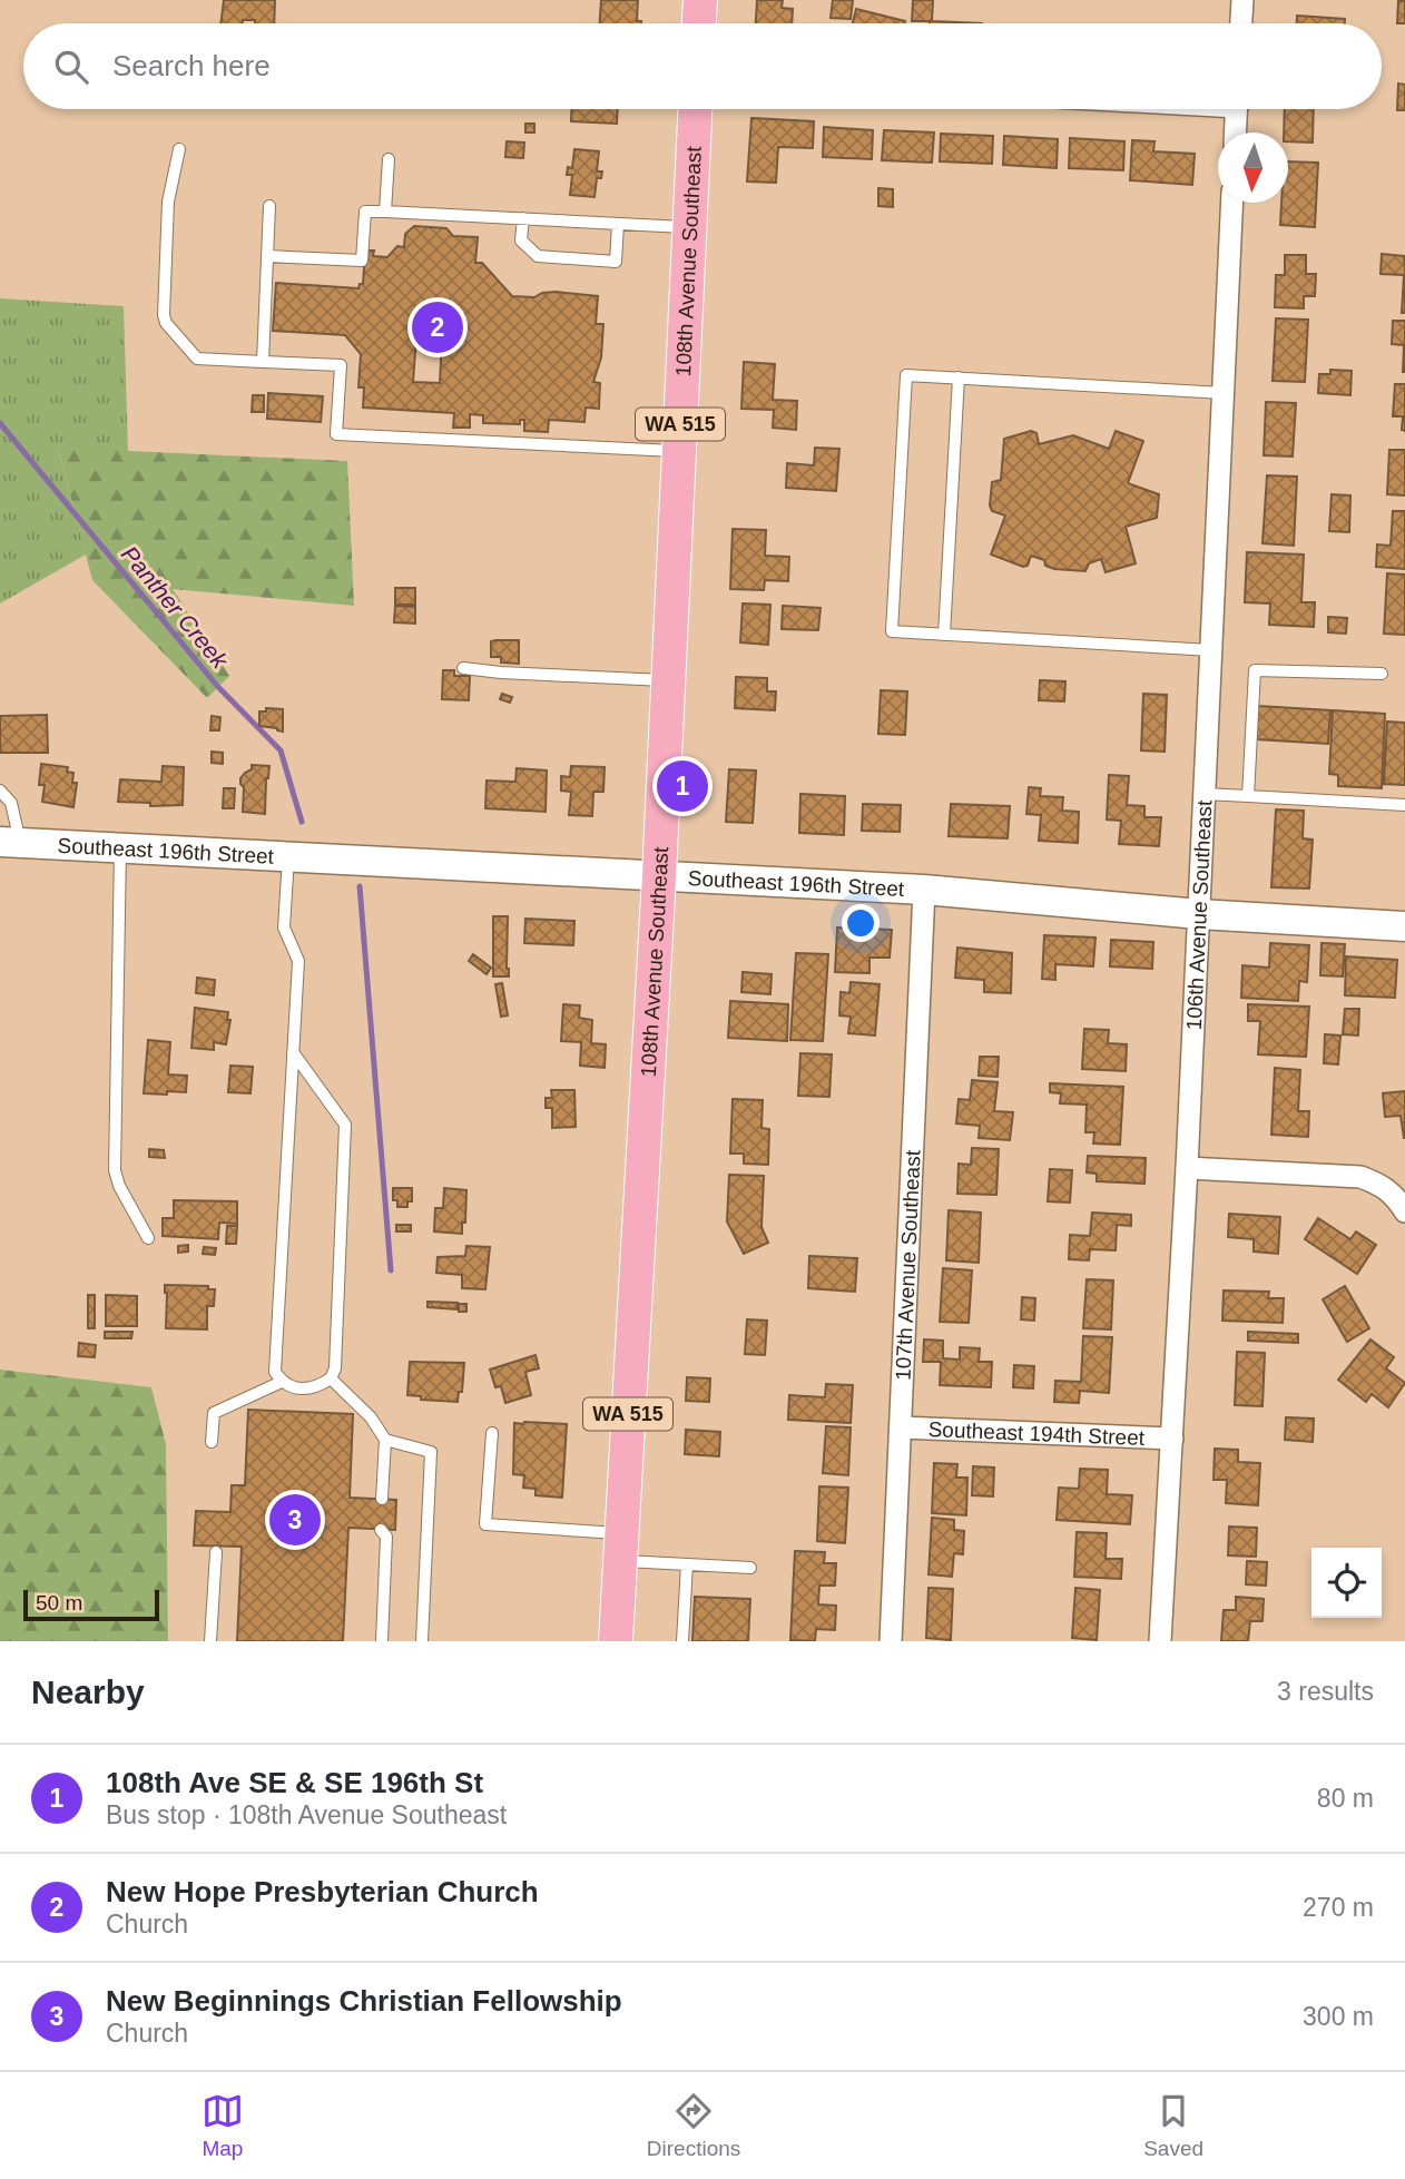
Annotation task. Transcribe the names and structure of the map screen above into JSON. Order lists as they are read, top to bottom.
{
  "streets": {
    "main road": ["108th Avenue Southeast", "WA 515"],
    "street": [
      "Southeast 196th Street",
      "106th Avenue Southeast",
      "107th Avenue Southeast",
      "Southeast 194th Street"
    ]
  },
  "crossings": [
    ["108th Avenue Southeast", "Southeast 196th Street"],
    ["Southeast 196th Street", "106th Avenue Southeast"],
    ["Southeast 196th Street", "107th Avenue Southeast"],
    ["106th Avenue Southeast", "Southeast 194th Street"],
    ["107th Avenue Southeast", "Southeast 194th Street"]
  ],
  "water": ["Panther Creek"],
  "scale_bar": "50 m",
  "north": "bottom",
  "page": {
    "search": "Search here",
    "pins": ["2", "1", "3"],
    "scale": "50 m",
    "heading": ["Nearby", "3 results"],
    "list": [
      {
        "mark": "1",
        "name": "108th Ave SE & SE 196th St",
        "note": "Bus stop · 108th Avenue Southeast",
        "value": "80 m"
      },
      {
        "mark": "2",
        "name": "New Hope Presbyterian Church",
        "note": "Church",
        "value": "270 m"
      },
      {
        "mark": "3",
        "name": "New Beginnings Christian Fellowship",
        "note": "Church",
        "value": "300 m"
      }
    ],
    "nav": ["Map", "Directions", "Saved"]
  }
}
